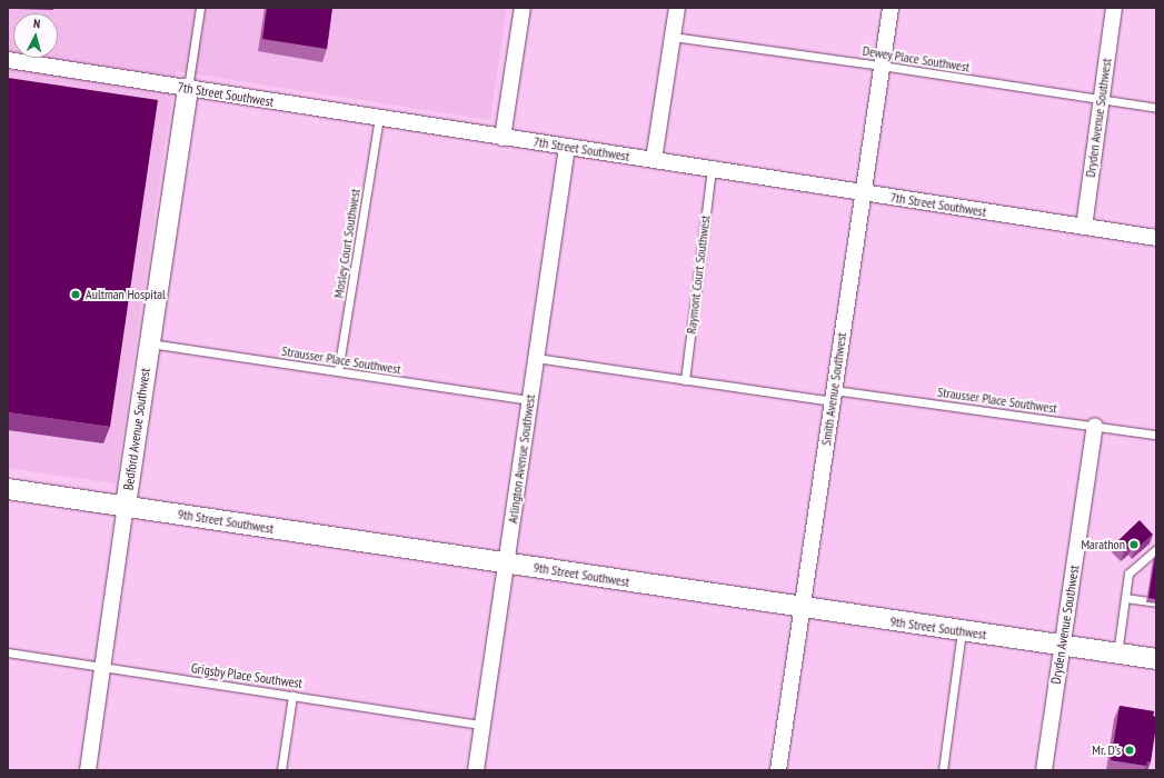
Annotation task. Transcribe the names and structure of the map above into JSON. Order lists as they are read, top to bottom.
{
  "streets": {
    "street": [
      "7th Street Southwest",
      "Dryden Avenue Southwest",
      "Smith Avenue Southwest",
      "Bedford Avenue Southwest",
      "Arlington Avenue Southwest",
      "9th Street Southwest"
    ],
    "lane": [
      "Dewey Place Southwest",
      "Mosley Court Southwest",
      "Raymont Court Southwest",
      "Strausser Place Southwest",
      "Grigsby Place Southwest"
    ]
  },
  "crossings": [
    ["Dewey Place Southwest", "Dryden Avenue Southwest"],
    ["Dewey Place Southwest", "Smith Avenue Southwest"],
    ["7th Street Southwest", "Dryden Avenue Southwest"],
    ["7th Street Southwest", "Mosley Court Southwest"],
    ["7th Street Southwest", "Raymont Court Southwest"],
    ["7th Street Southwest", "Smith Avenue Southwest"],
    ["7th Street Southwest", "Bedford Avenue Southwest"],
    ["7th Street Southwest", "Arlington Avenue Southwest"],
    ["Dryden Avenue Southwest", "Strausser Place Southwest"],
    ["Dryden Avenue Southwest", "9th Street Southwest"],
    ["Mosley Court Southwest", "Strausser Place Southwest"],
    ["Raymont Court Southwest", "Strausser Place Southwest"],
    ["Strausser Place Southwest", "Smith Avenue Southwest"],
    ["Strausser Place Southwest", "Bedford Avenue Southwest"],
    ["Strausser Place Southwest", "Arlington Avenue Southwest"],
    ["Smith Avenue Southwest", "9th Street Southwest"],
    ["Bedford Avenue Southwest", "9th Street Southwest"],
    ["Bedford Avenue Southwest", "Grigsby Place Southwest"],
    ["Arlington Avenue Southwest", "9th Street Southwest"],
    ["Arlington Avenue Southwest", "Grigsby Place Southwest"]
  ],
  "places": ["Aultman Hospital", "Marathon", "Mr. D's"],
  "north": "top"
}
